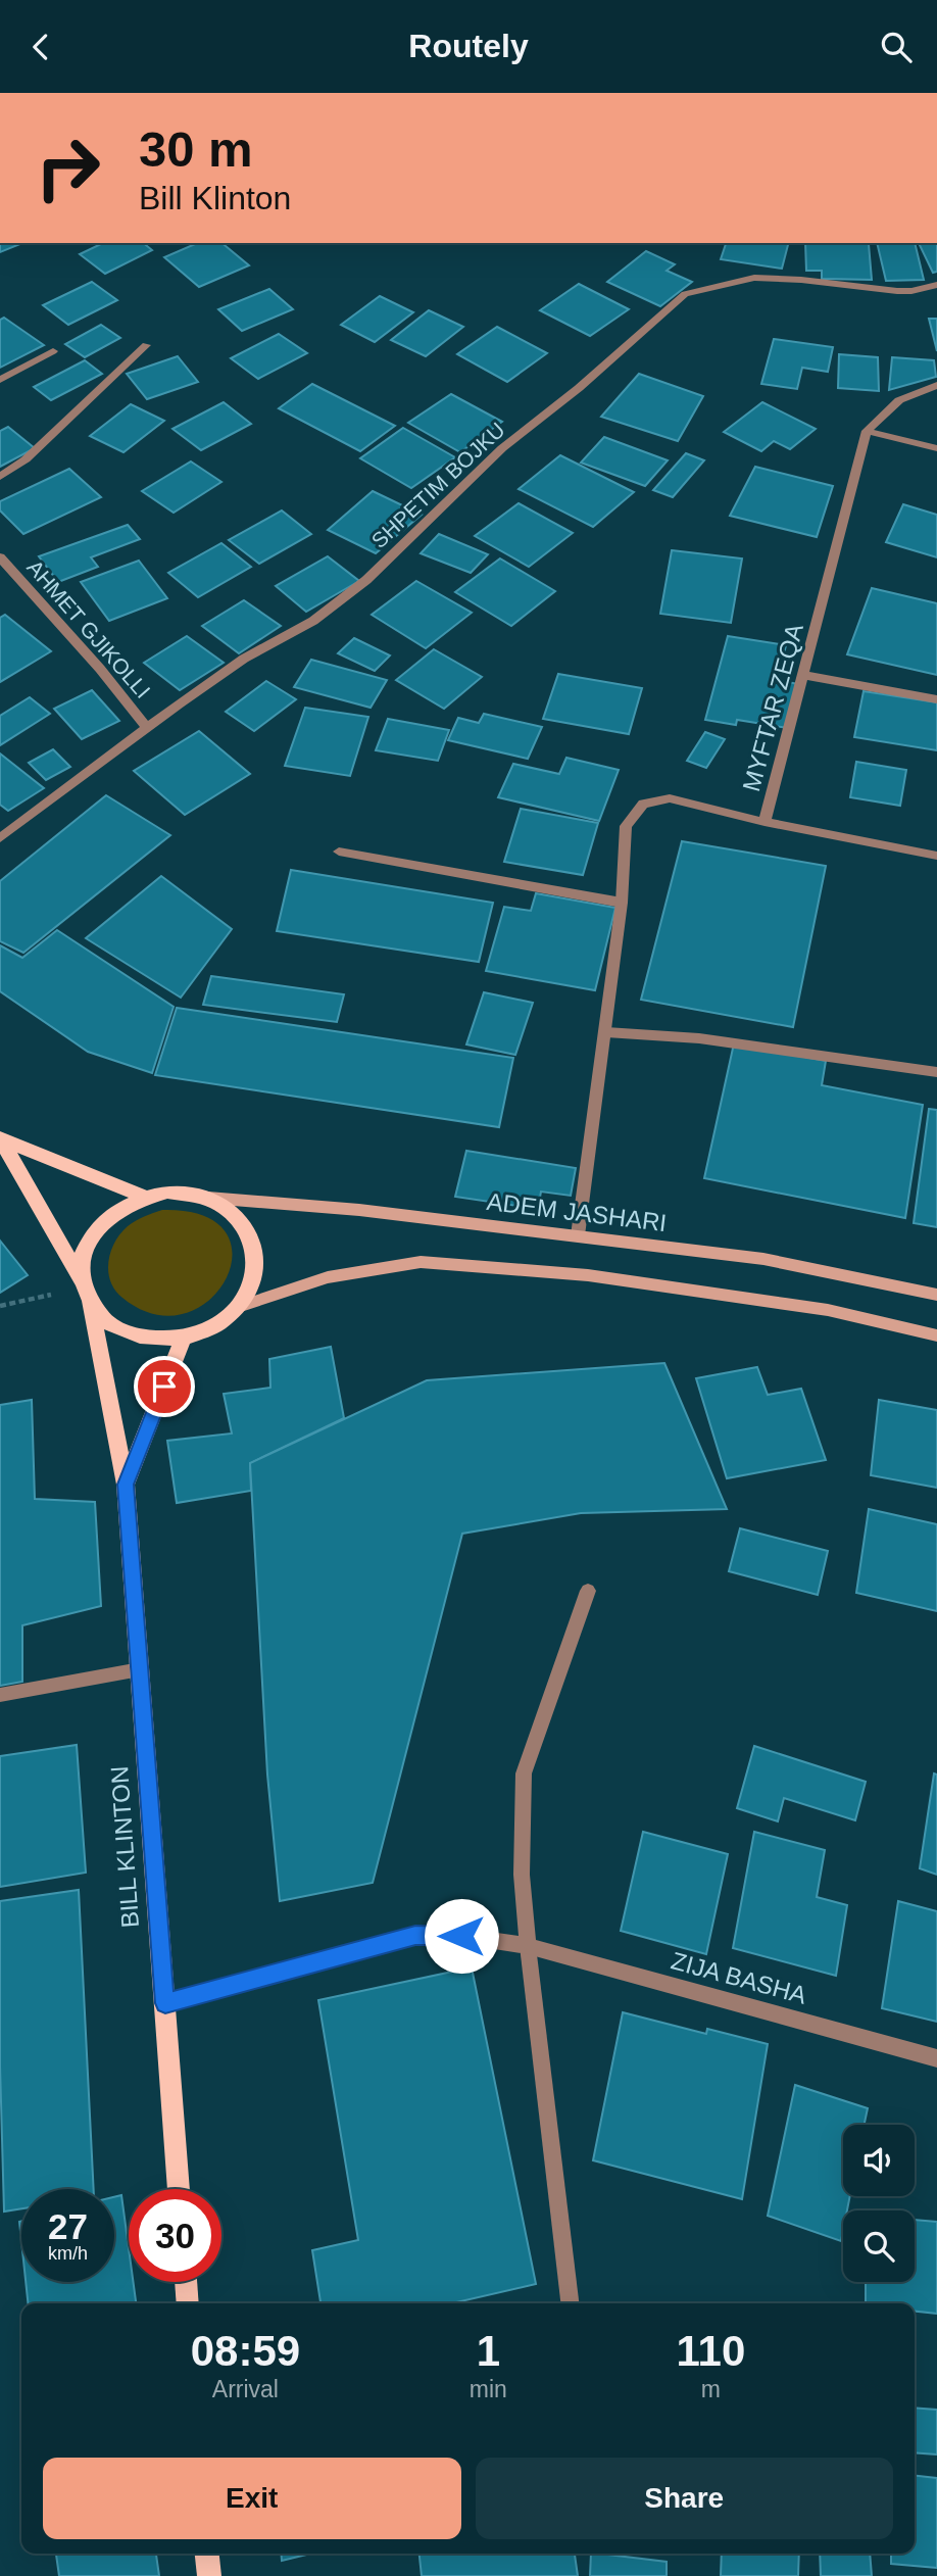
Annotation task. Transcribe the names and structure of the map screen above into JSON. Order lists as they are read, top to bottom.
{
  "streets": {
    "main road": ["ADEM JASHARI", "BILL KLINTON"],
    "street": [
      "SHPETIM BOJKU",
      "AHMET GJIKOLLI",
      "MYFTAR ZEQA",
      "ZIJA BASHA"
    ]
  },
  "crossings": [
    ["SHPETIM BOJKU", "AHMET GJIKOLLI"],
    ["MYFTAR ZEQA", "ADEM JASHARI"],
    ["ADEM JASHARI", "BILL KLINTON"],
    ["BILL KLINTON", "ZIJA BASHA"]
  ],
  "page": {
    "header": "Routely",
    "turn": ["30 m", "Bill Klinton"],
    "speed": "27 km/h",
    "limit": "30",
    "eta": [
      "08:59",
      "Arrival",
      "1",
      "min",
      "110",
      "m"
    ],
    "buttons": ["Exit", "Share"]
  }
}
